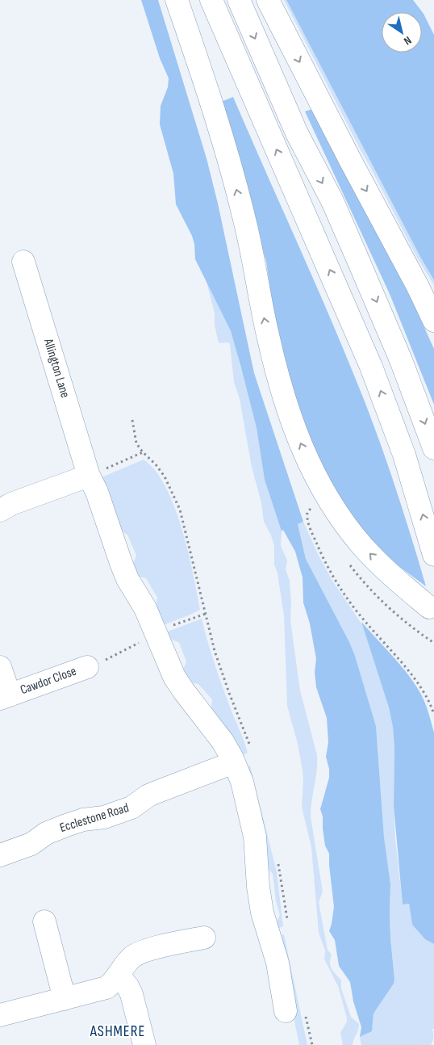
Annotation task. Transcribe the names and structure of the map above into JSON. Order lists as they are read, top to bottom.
{
  "streets": {
    "main road": ["Allington Lane", "Cawdor Close", "Ecclestone Road"]
  },
  "crossings": [
    ["Allington Lane", "Ecclestone Road"]
  ],
  "districts": ["ASHMERE"],
  "north": "bottom right"
}
